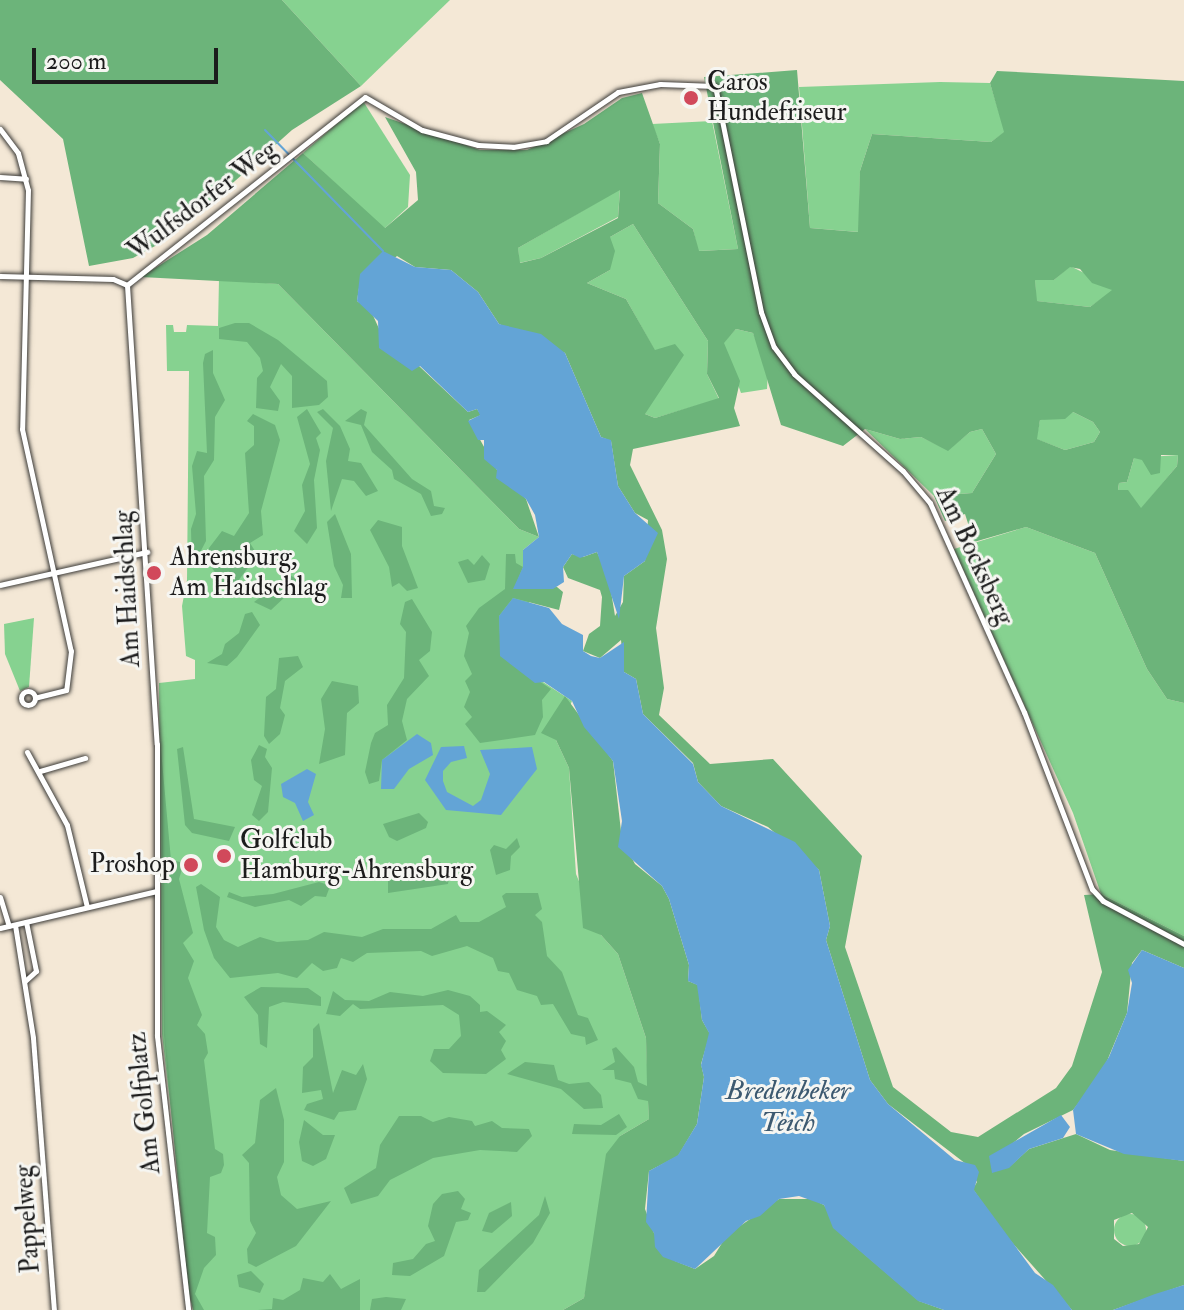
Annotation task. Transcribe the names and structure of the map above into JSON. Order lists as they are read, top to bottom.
{
  "streets": {
    "street": [
      "Wulfsdorfer Weg",
      "Am Bocksberg",
      "Am Haidschlag",
      "Am Golfplatz",
      "Pappelweg"
    ]
  },
  "crossings": [
    ["Wulfsdorfer Weg", "Am Bocksberg"],
    ["Wulfsdorfer Weg", "Am Haidschlag"],
    ["Am Haidschlag", "Am Golfplatz"]
  ],
  "water": ["Bredenbeker Teich"],
  "places": [
    "Caros Hundefriseur",
    "Ahrensburg, Am Haidschlag",
    "Golfclub Hamburg-Ahrensburg",
    "Proshop"
  ],
  "scale_bar": "200 m"
}
